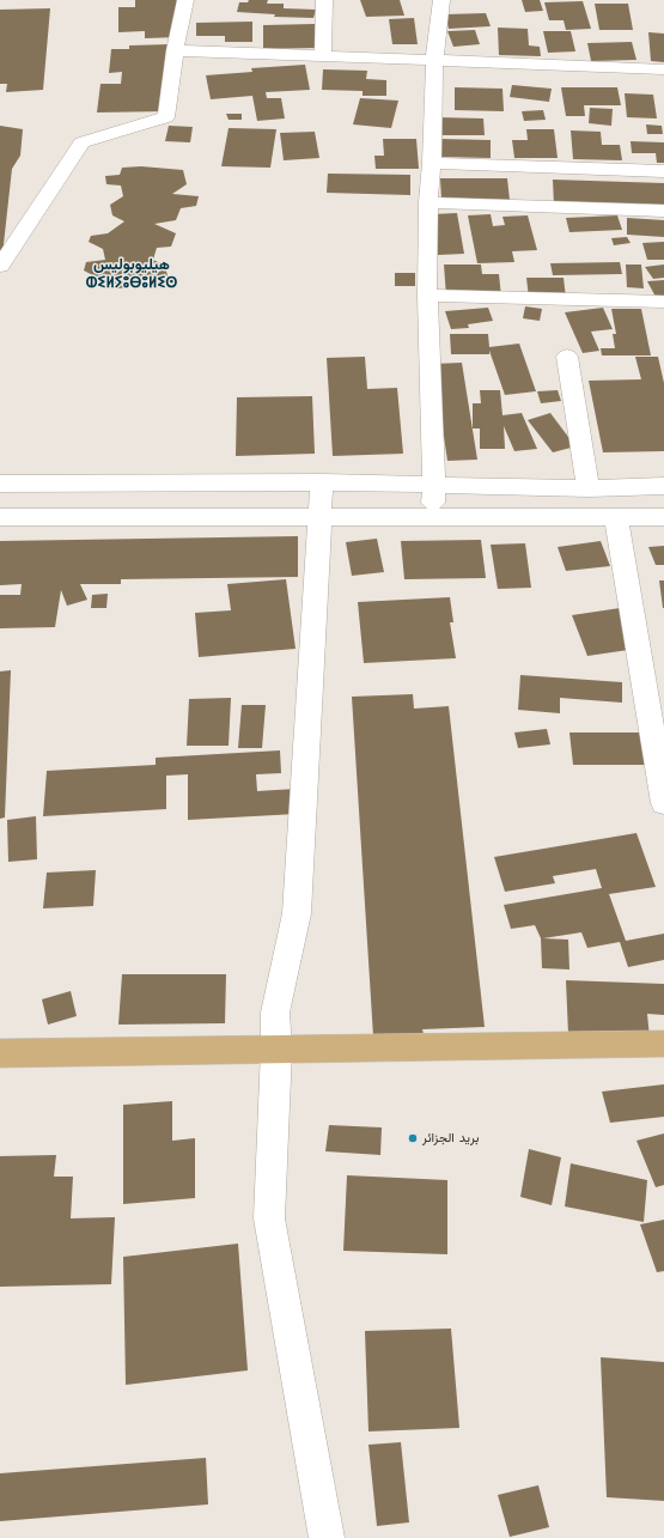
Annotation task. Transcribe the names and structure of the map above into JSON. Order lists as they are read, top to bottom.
{
  "districts": ["ھيليوبوليس ⵀⵉⵍⵢⵓⴱⵓⵍⵉⵙ"],
  "places": ["بريد الجزائر"]
}
